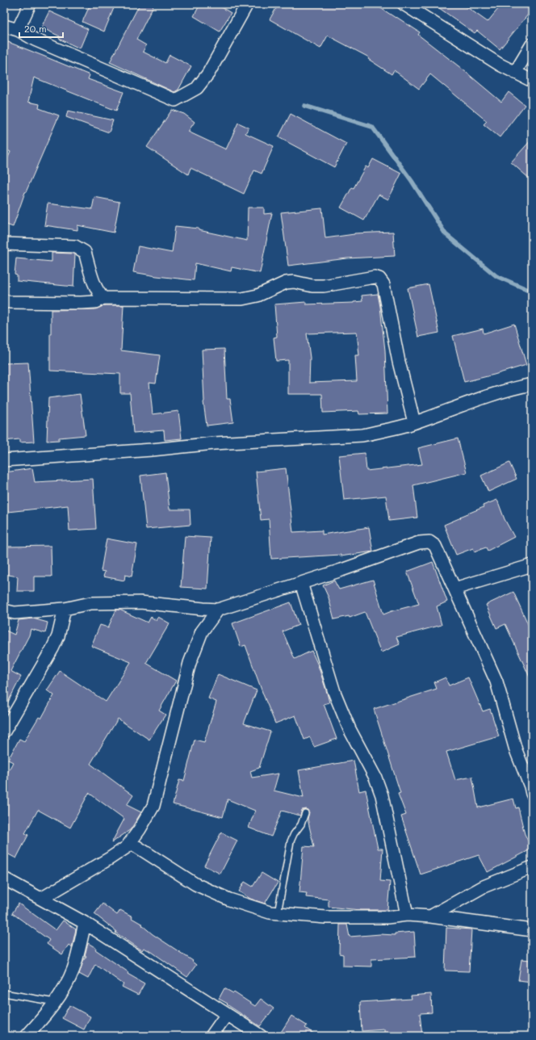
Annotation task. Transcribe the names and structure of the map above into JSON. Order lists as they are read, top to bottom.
{
  "scale_bar": "20 m"
}
